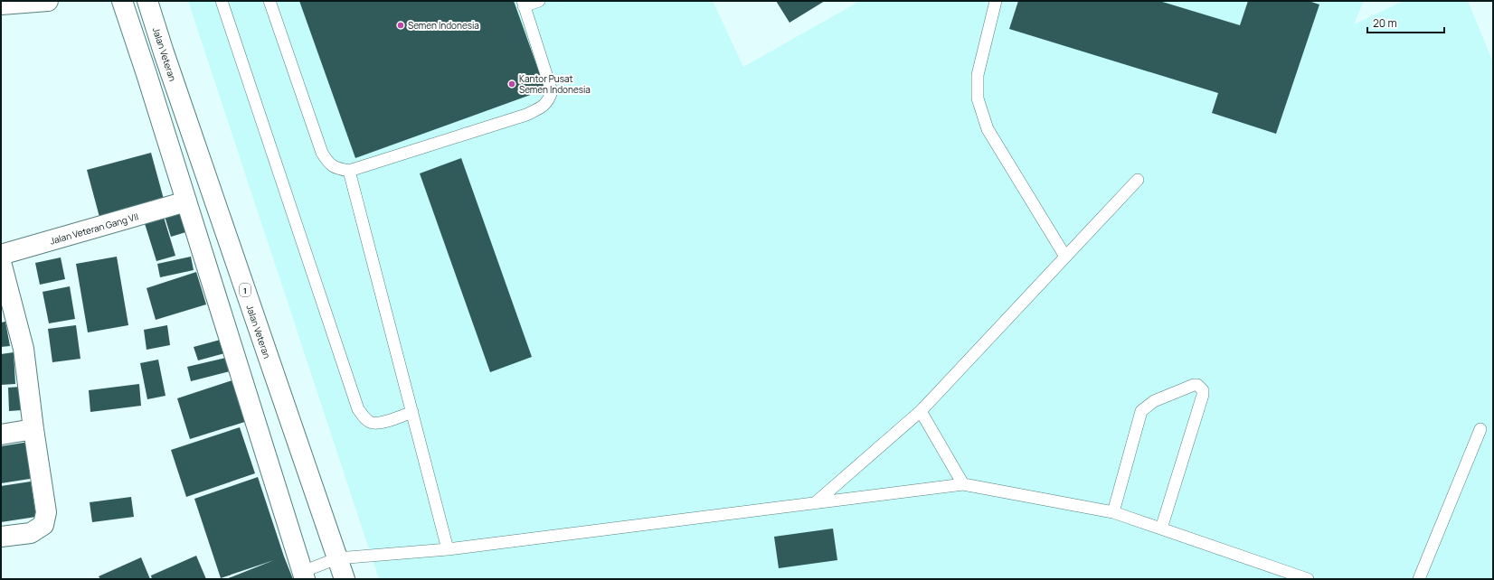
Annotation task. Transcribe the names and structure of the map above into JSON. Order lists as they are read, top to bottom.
{
  "streets": {
    "main road": ["Jalan Veteran", "Jalan Veteran Gang VII", "1"]
  },
  "places": ["Semen Indonesia", "Kantor Pusat Semen Indonesia"],
  "scale_bar": "20 m"
}
